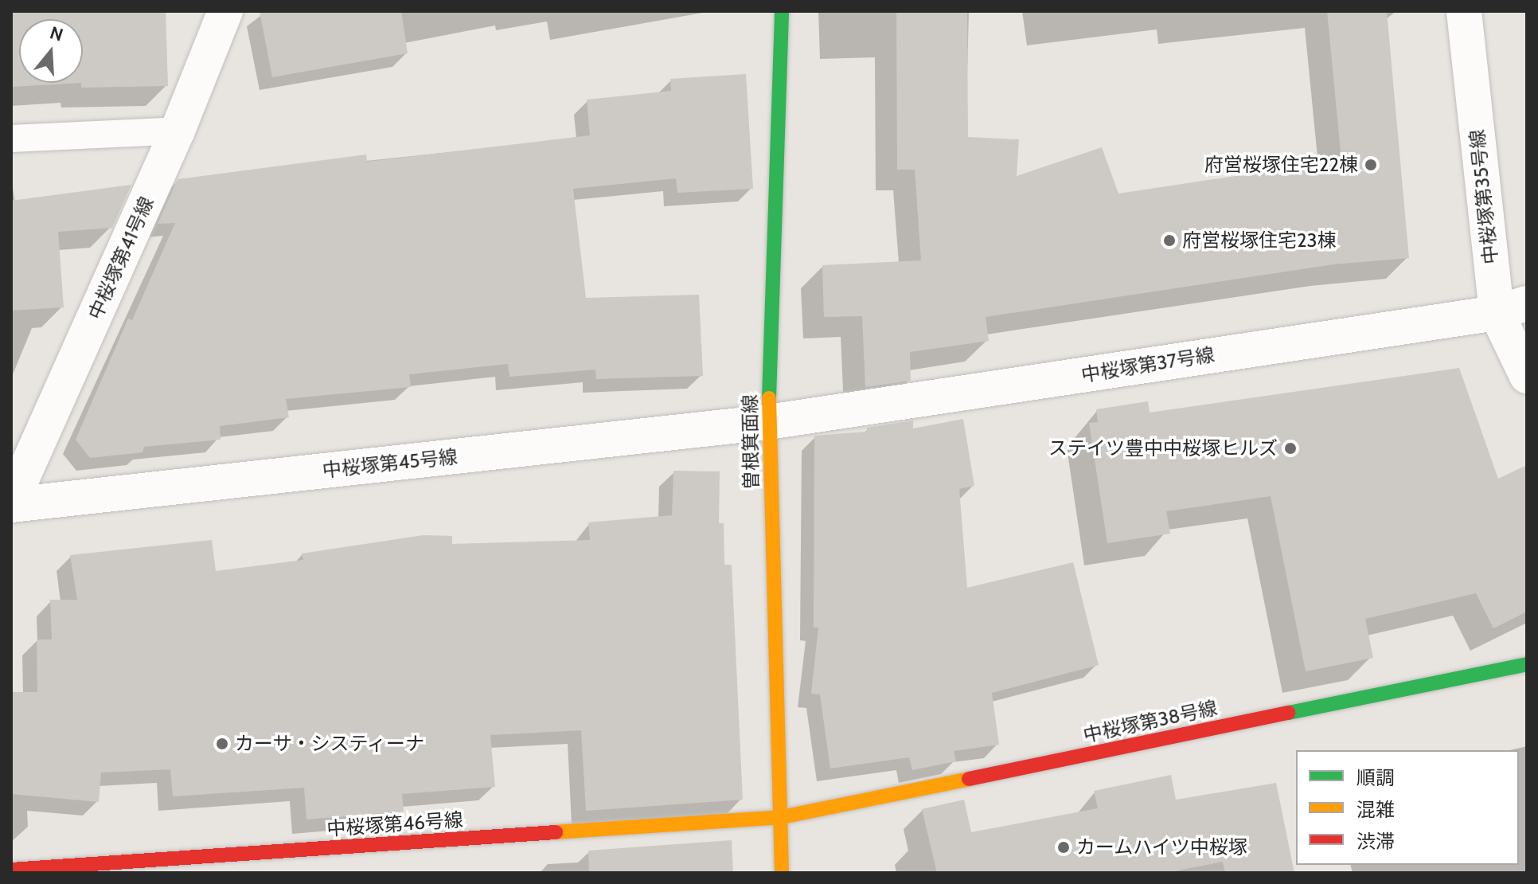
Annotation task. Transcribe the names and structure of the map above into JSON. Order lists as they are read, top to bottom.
{
  "streets": {
    "street": [
      "中桜塚第35号線",
      "中桜塚第41号線",
      "中桜塚第37号線",
      "曽根箕面線",
      "中桜塚第45号線",
      "中桜塚第38号線",
      "中桜塚第46号線"
    ]
  },
  "crossings": [
    ["中桜塚第35号線", "中桜塚第37号線"],
    ["中桜塚第41号線", "中桜塚第45号線"],
    ["中桜塚第37号線", "曽根箕面線"],
    ["中桜塚第37号線", "中桜塚第45号線"],
    ["曽根箕面線", "中桜塚第45号線"],
    ["曽根箕面線", "中桜塚第38号線"],
    ["曽根箕面線", "中桜塚第46号線"],
    ["中桜塚第38号線", "中桜塚第46号線"]
  ],
  "places": [
    "府営桜塚住宅22棟",
    "府営桜塚住宅23棟",
    "ステイツ豊中中桜塚ヒルズ",
    "カーサ・システィーナ",
    "カームハイツ中桜塚"
  ],
  "legend": ["順調", "混雑", "渋滞"],
  "north": "top"
}
